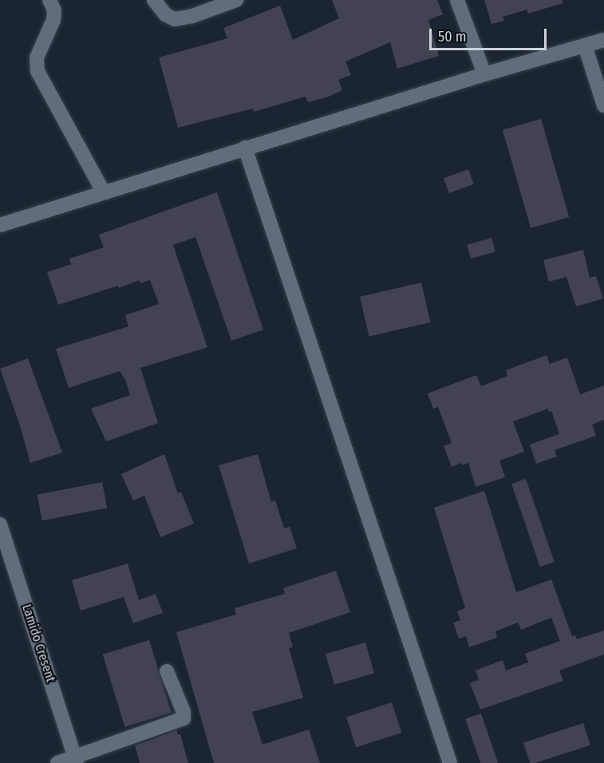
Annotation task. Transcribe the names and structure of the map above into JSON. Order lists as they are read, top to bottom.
{
  "streets": {
    "street": ["Lamido Cresent"]
  },
  "scale_bar": "50 m"
}
